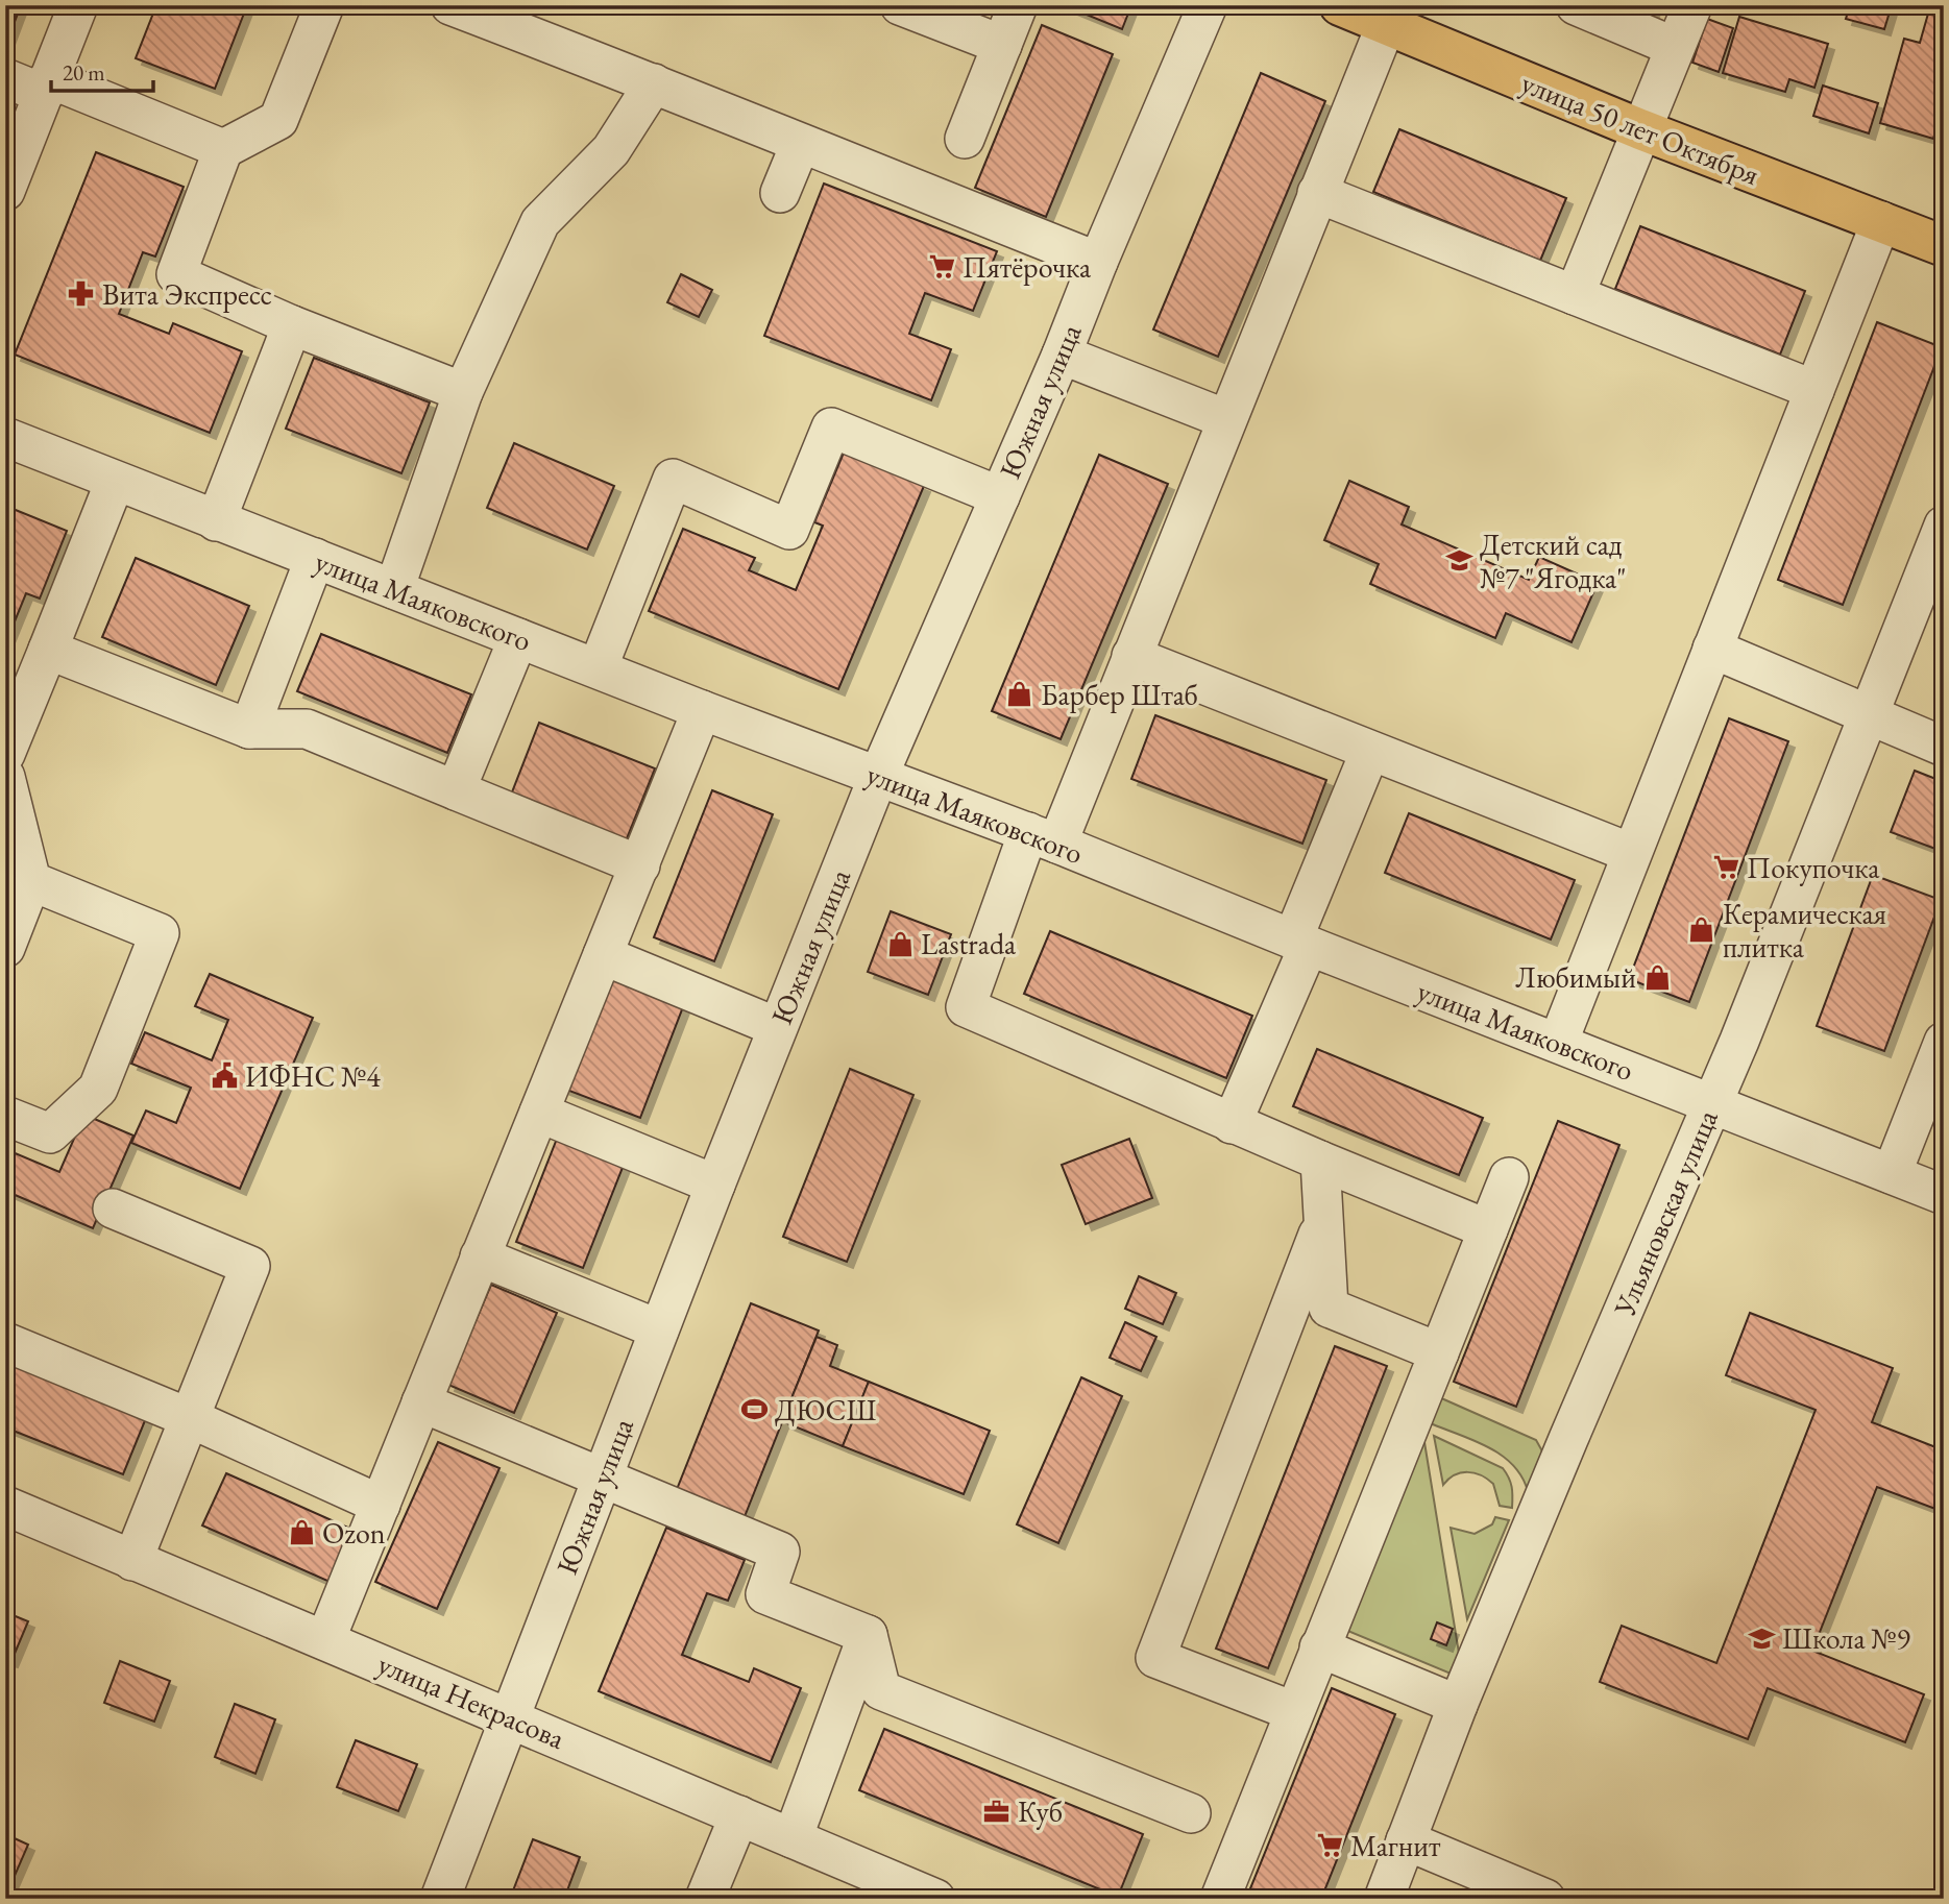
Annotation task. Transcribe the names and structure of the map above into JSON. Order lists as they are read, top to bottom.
{
  "streets": {
    "main road": ["улица 50 лет Октября"],
    "street": [
      "Южная улица",
      "улица Маяковского",
      "Ульяновская улица",
      "улица Некрасова"
    ]
  },
  "crossings": [
    ["Южная улица", "улица Маяковского"],
    ["Южная улица", "улица Некрасова"],
    ["улица Маяковского", "Ульяновская улица"]
  ],
  "places": {
    "supermarket": ["Пятёрочка", "Покупочка", "Магнит"],
    "pharmacy": ["Вита Экспресс"],
    "school or university": ["Детский сад №7 \"Ягодка\"", "Школа №9"],
    "shop": [
      "Барбер Штаб",
      "Керамическая плитка",
      "Lastrada",
      "Любимый",
      "Ozon"
    ],
    "public building": ["ИФНС №4"],
    "sports": ["ДЮСШ"],
    "office": ["Куб"]
  },
  "scale_bar": "20 m"
}
